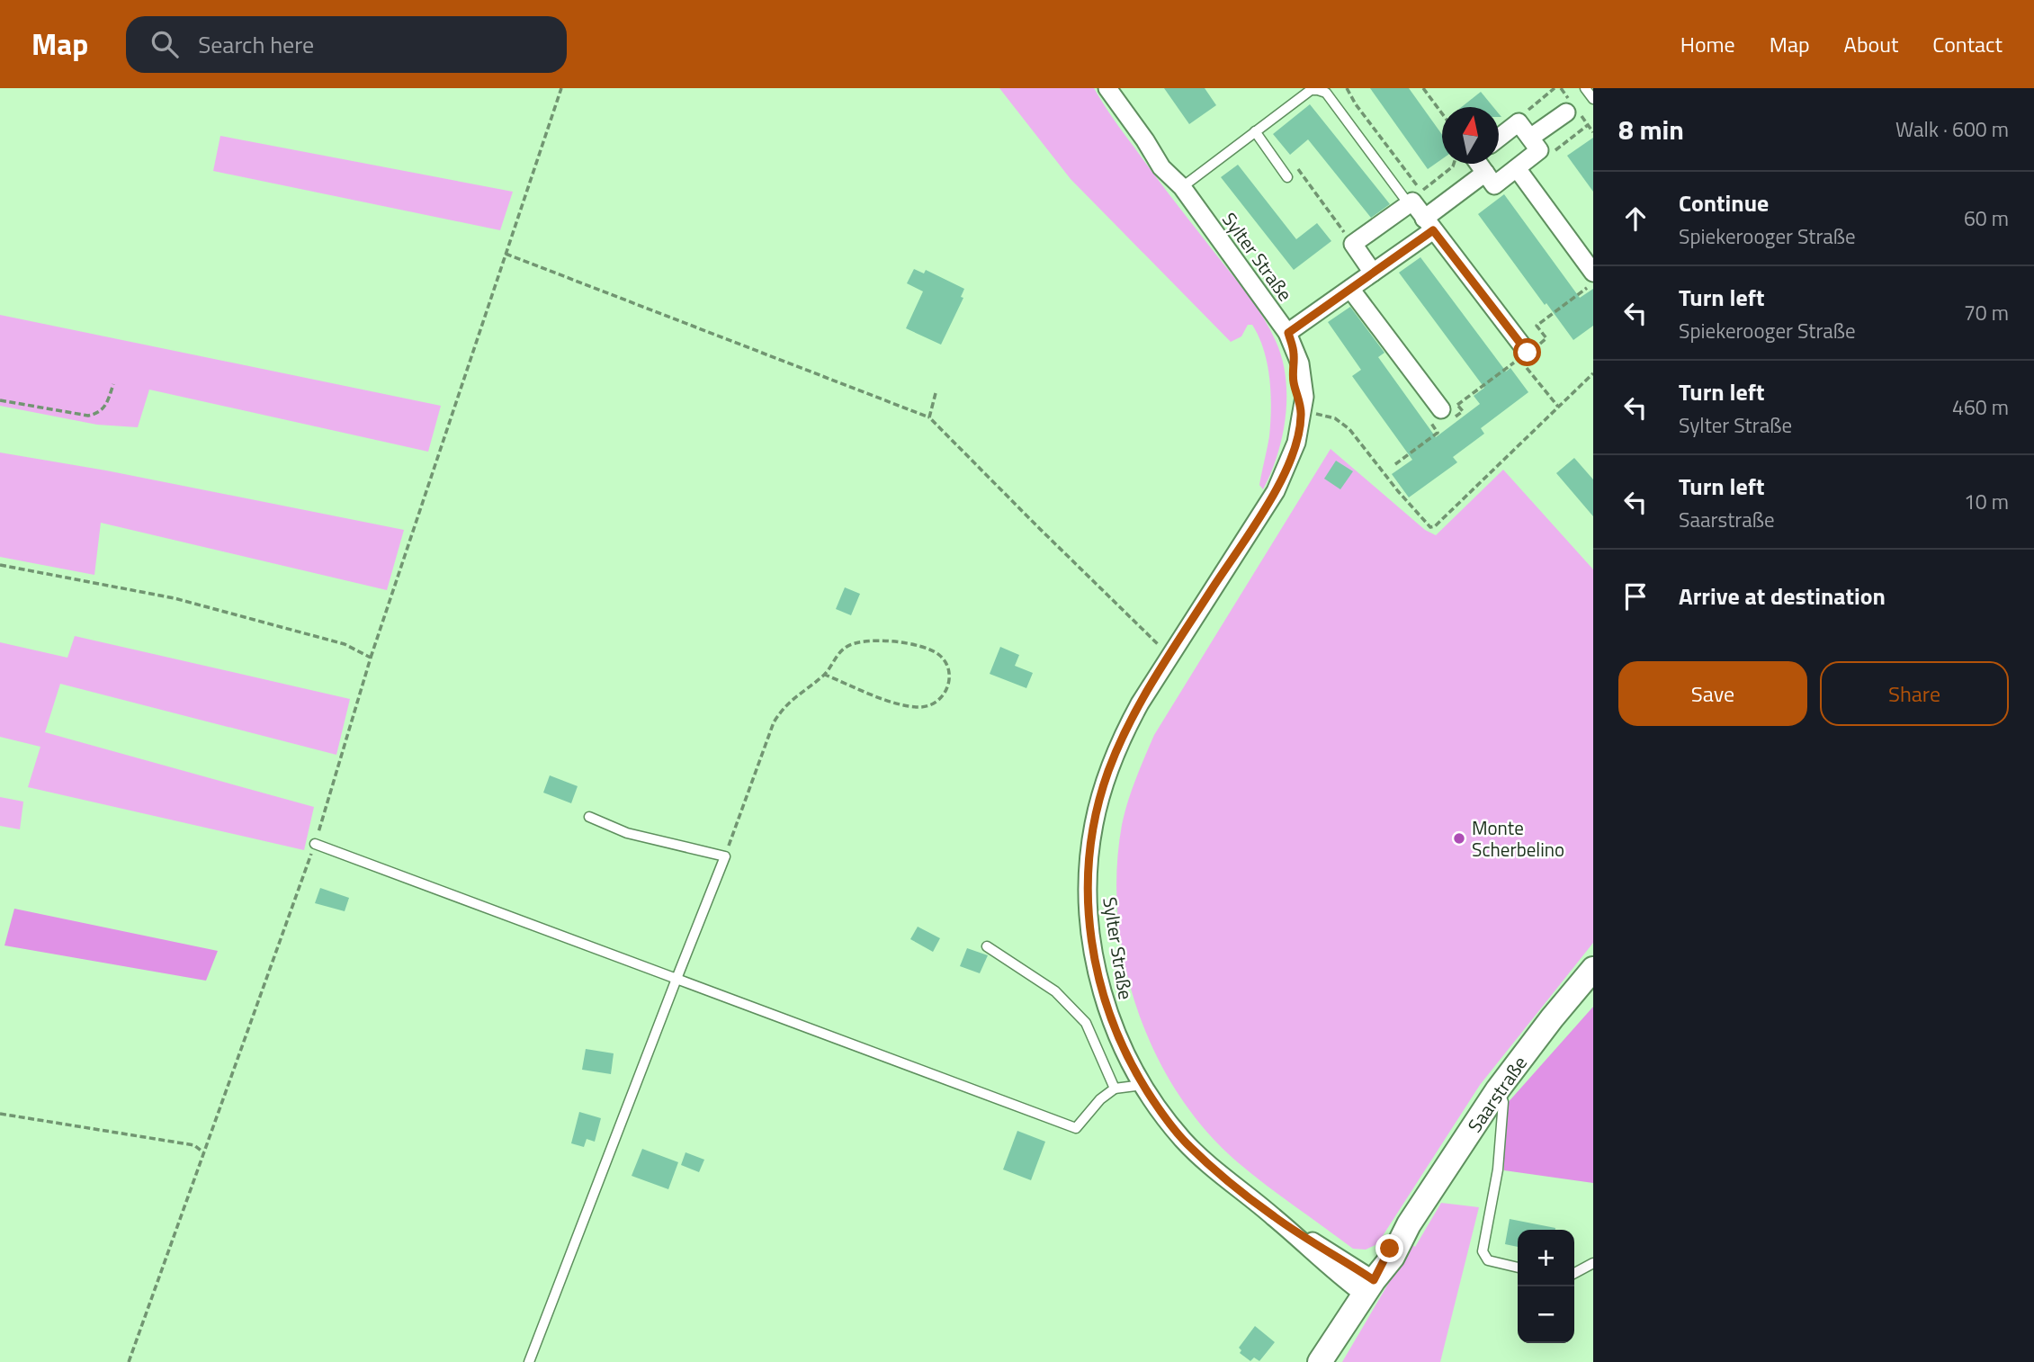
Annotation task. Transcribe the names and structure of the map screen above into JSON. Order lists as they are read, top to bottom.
{
  "streets": {
    "main road": ["Saarstraße"],
    "street": ["Sylter Straße"]
  },
  "crossings": [
    ["Sylter Straße", "Saarstraße"]
  ],
  "places": ["Monte Scherbelino"],
  "north": "top",
  "page": {
    "header": "Map",
    "search": "Search here",
    "nav": [
      "Home",
      "Map",
      "About",
      "Contact"
    ],
    "heading": ["8 min", "Walk · 600 m"],
    "list": [
      ["Continue", "Spiekerooger Straße", "60 m"],
      ["Turn left", "Spiekerooger Straße", "70 m"],
      ["Turn left", "Sylter Straße", "460 m"],
      ["Turn left", "Saarstraße", "10 m"],
      "Arrive at destination"
    ],
    "buttons": ["Save", "Share"],
    "map_buttons": ["+", "−"]
  }
}
